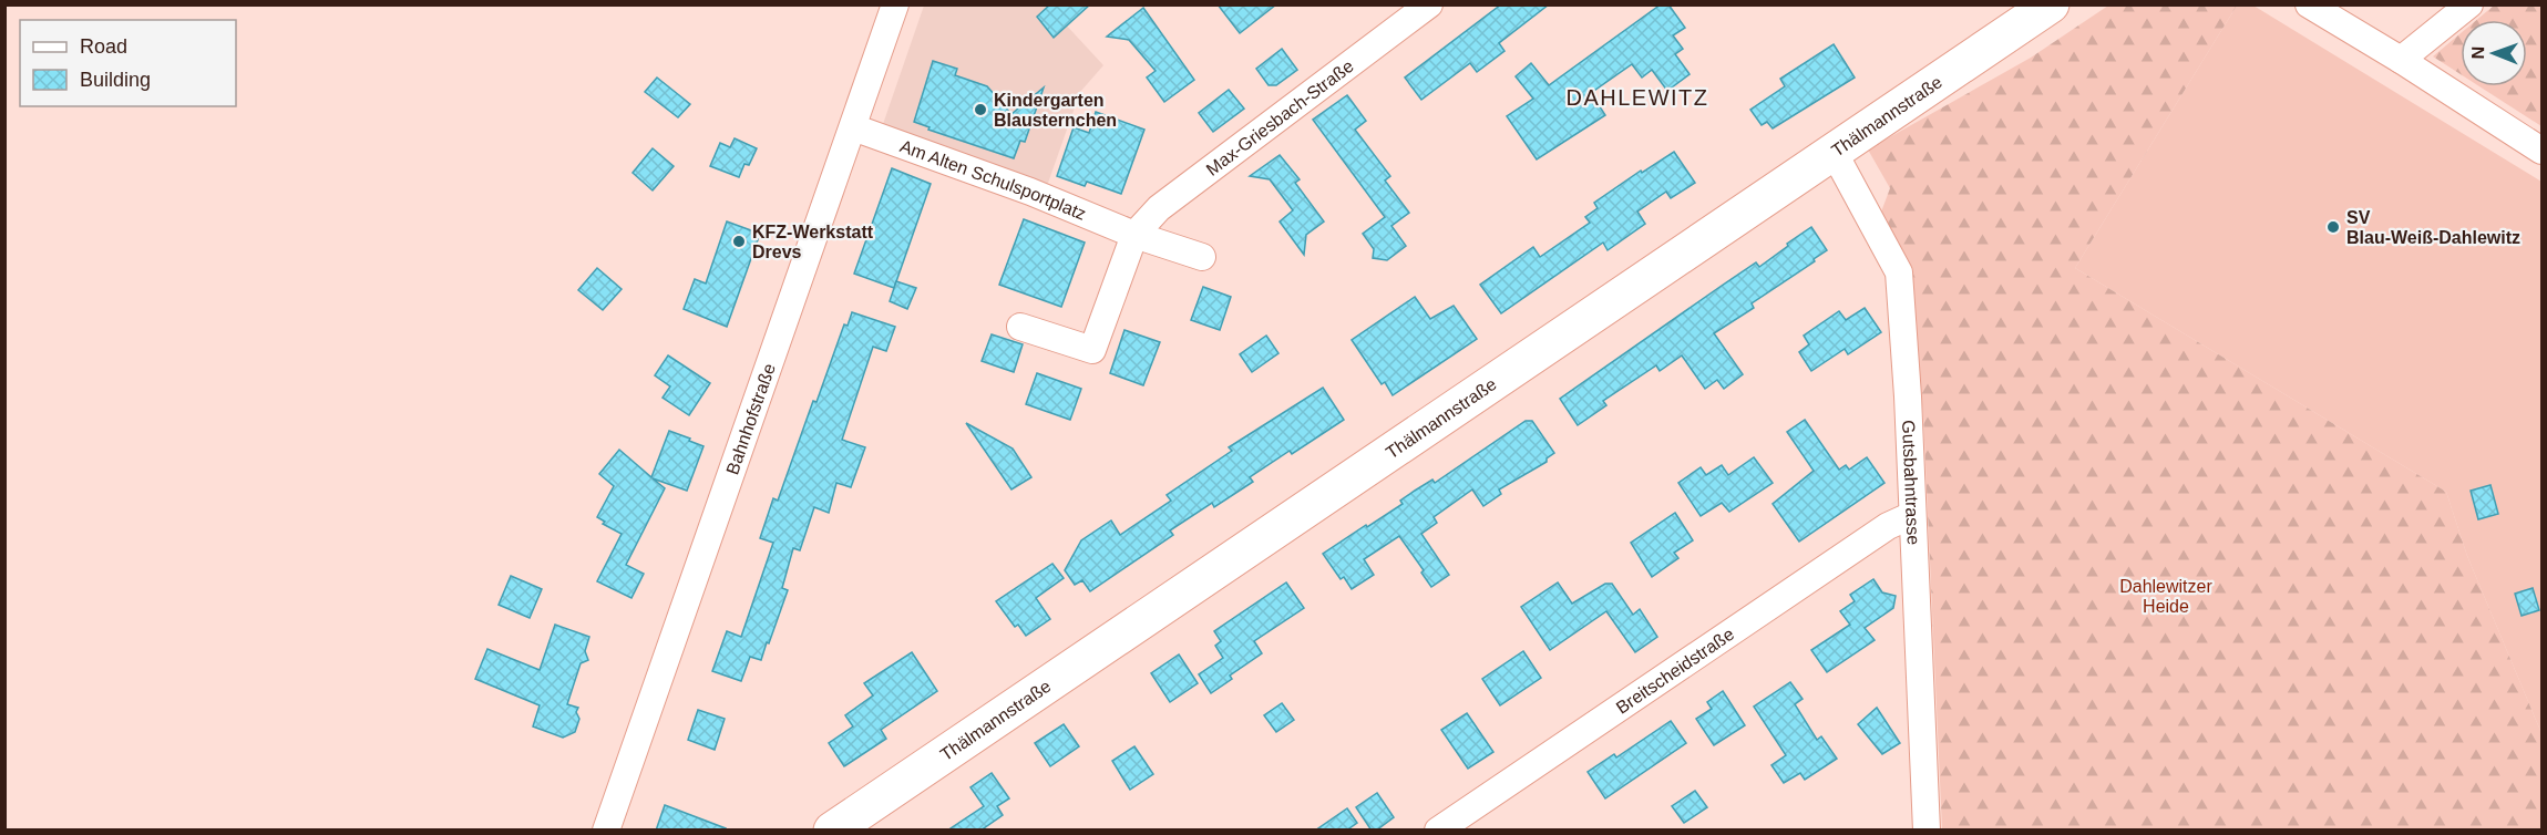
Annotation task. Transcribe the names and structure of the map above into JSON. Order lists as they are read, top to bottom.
{
  "streets": {
    "main road": ["Thälmannstraße"],
    "street": [
      "Max-Griesbach-Straße",
      "Am Alten Schulsportplatz",
      "Bahnhofstraße",
      "Gutsbahntrasse",
      "Breitscheidstraße"
    ]
  },
  "crossings": [
    ["Max-Griesbach-Straße", "Am Alten Schulsportplatz"],
    ["Thälmannstraße", "Gutsbahntrasse"],
    ["Am Alten Schulsportplatz", "Bahnhofstraße"],
    ["Gutsbahntrasse", "Breitscheidstraße"]
  ],
  "districts": ["DAHLEWITZ"],
  "parks": ["Dahlewitzer Heide"],
  "places": ["Kindergarten Blausternchen", "SV Blau-Weiß-Dahlewitz", "KFZ-Werkstatt Drevs"],
  "legend": ["Road", "Building"],
  "north": "left"
}
